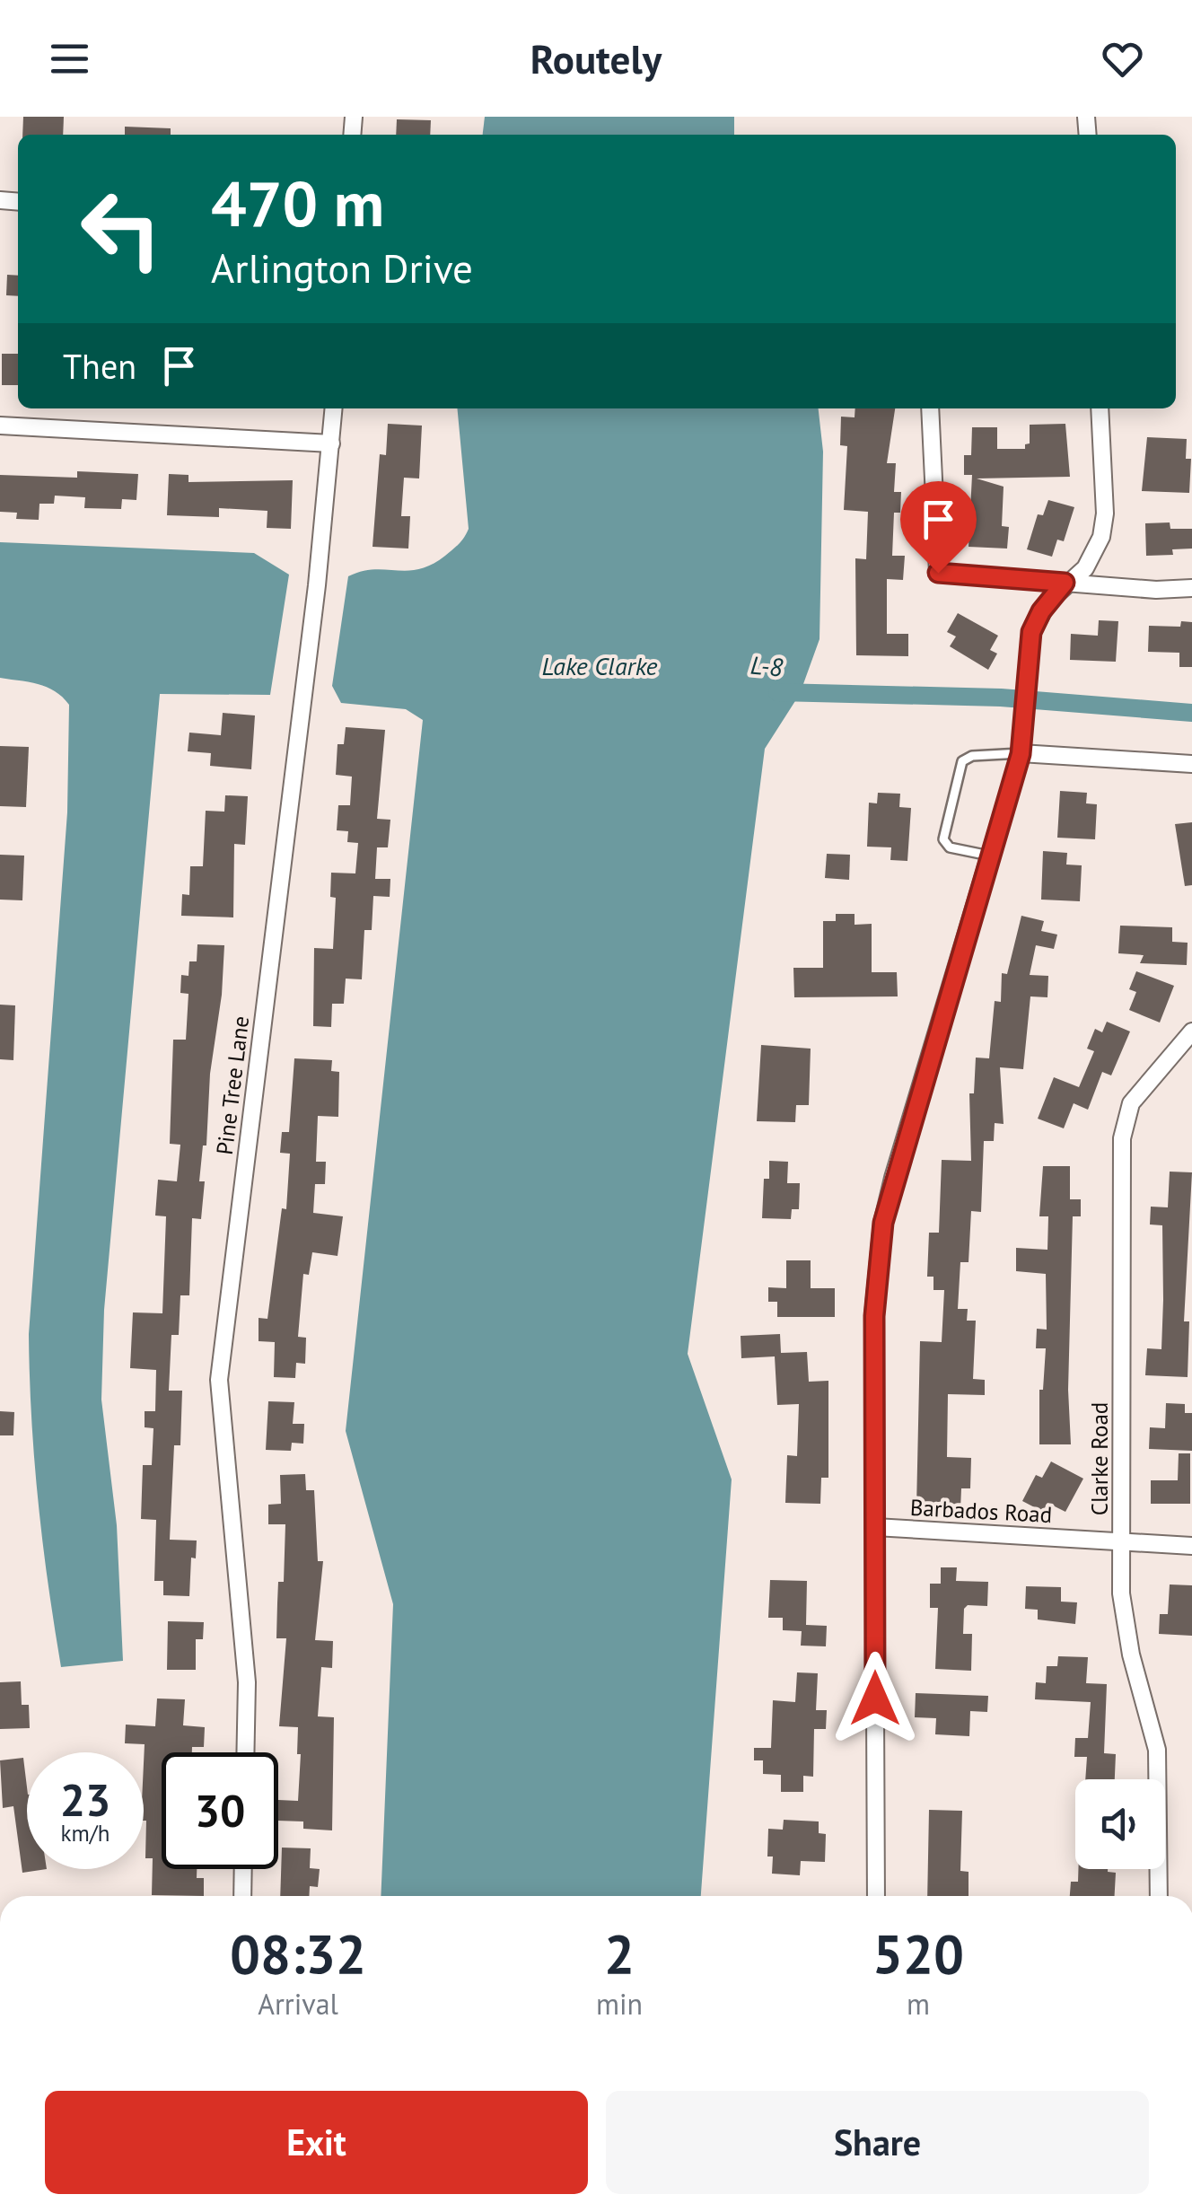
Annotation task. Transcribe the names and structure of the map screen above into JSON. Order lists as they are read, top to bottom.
{
  "streets": {
    "street": ["Pine Tree Lane", "Clarke Road", "Barbados Road"]
  },
  "crossings": [
    ["Clarke Road", "Barbados Road"]
  ],
  "water": ["Lake Clarke", "L-8"],
  "page": {
    "header": "Routely",
    "turn": ["470 m", "Arlington Drive"],
    "then": "Then",
    "speed": "23 km/h",
    "limit": "30",
    "eta": [
      "08:32",
      "Arrival",
      "2",
      "min",
      "520",
      "m"
    ],
    "buttons": ["Exit", "Share"]
  }
}
